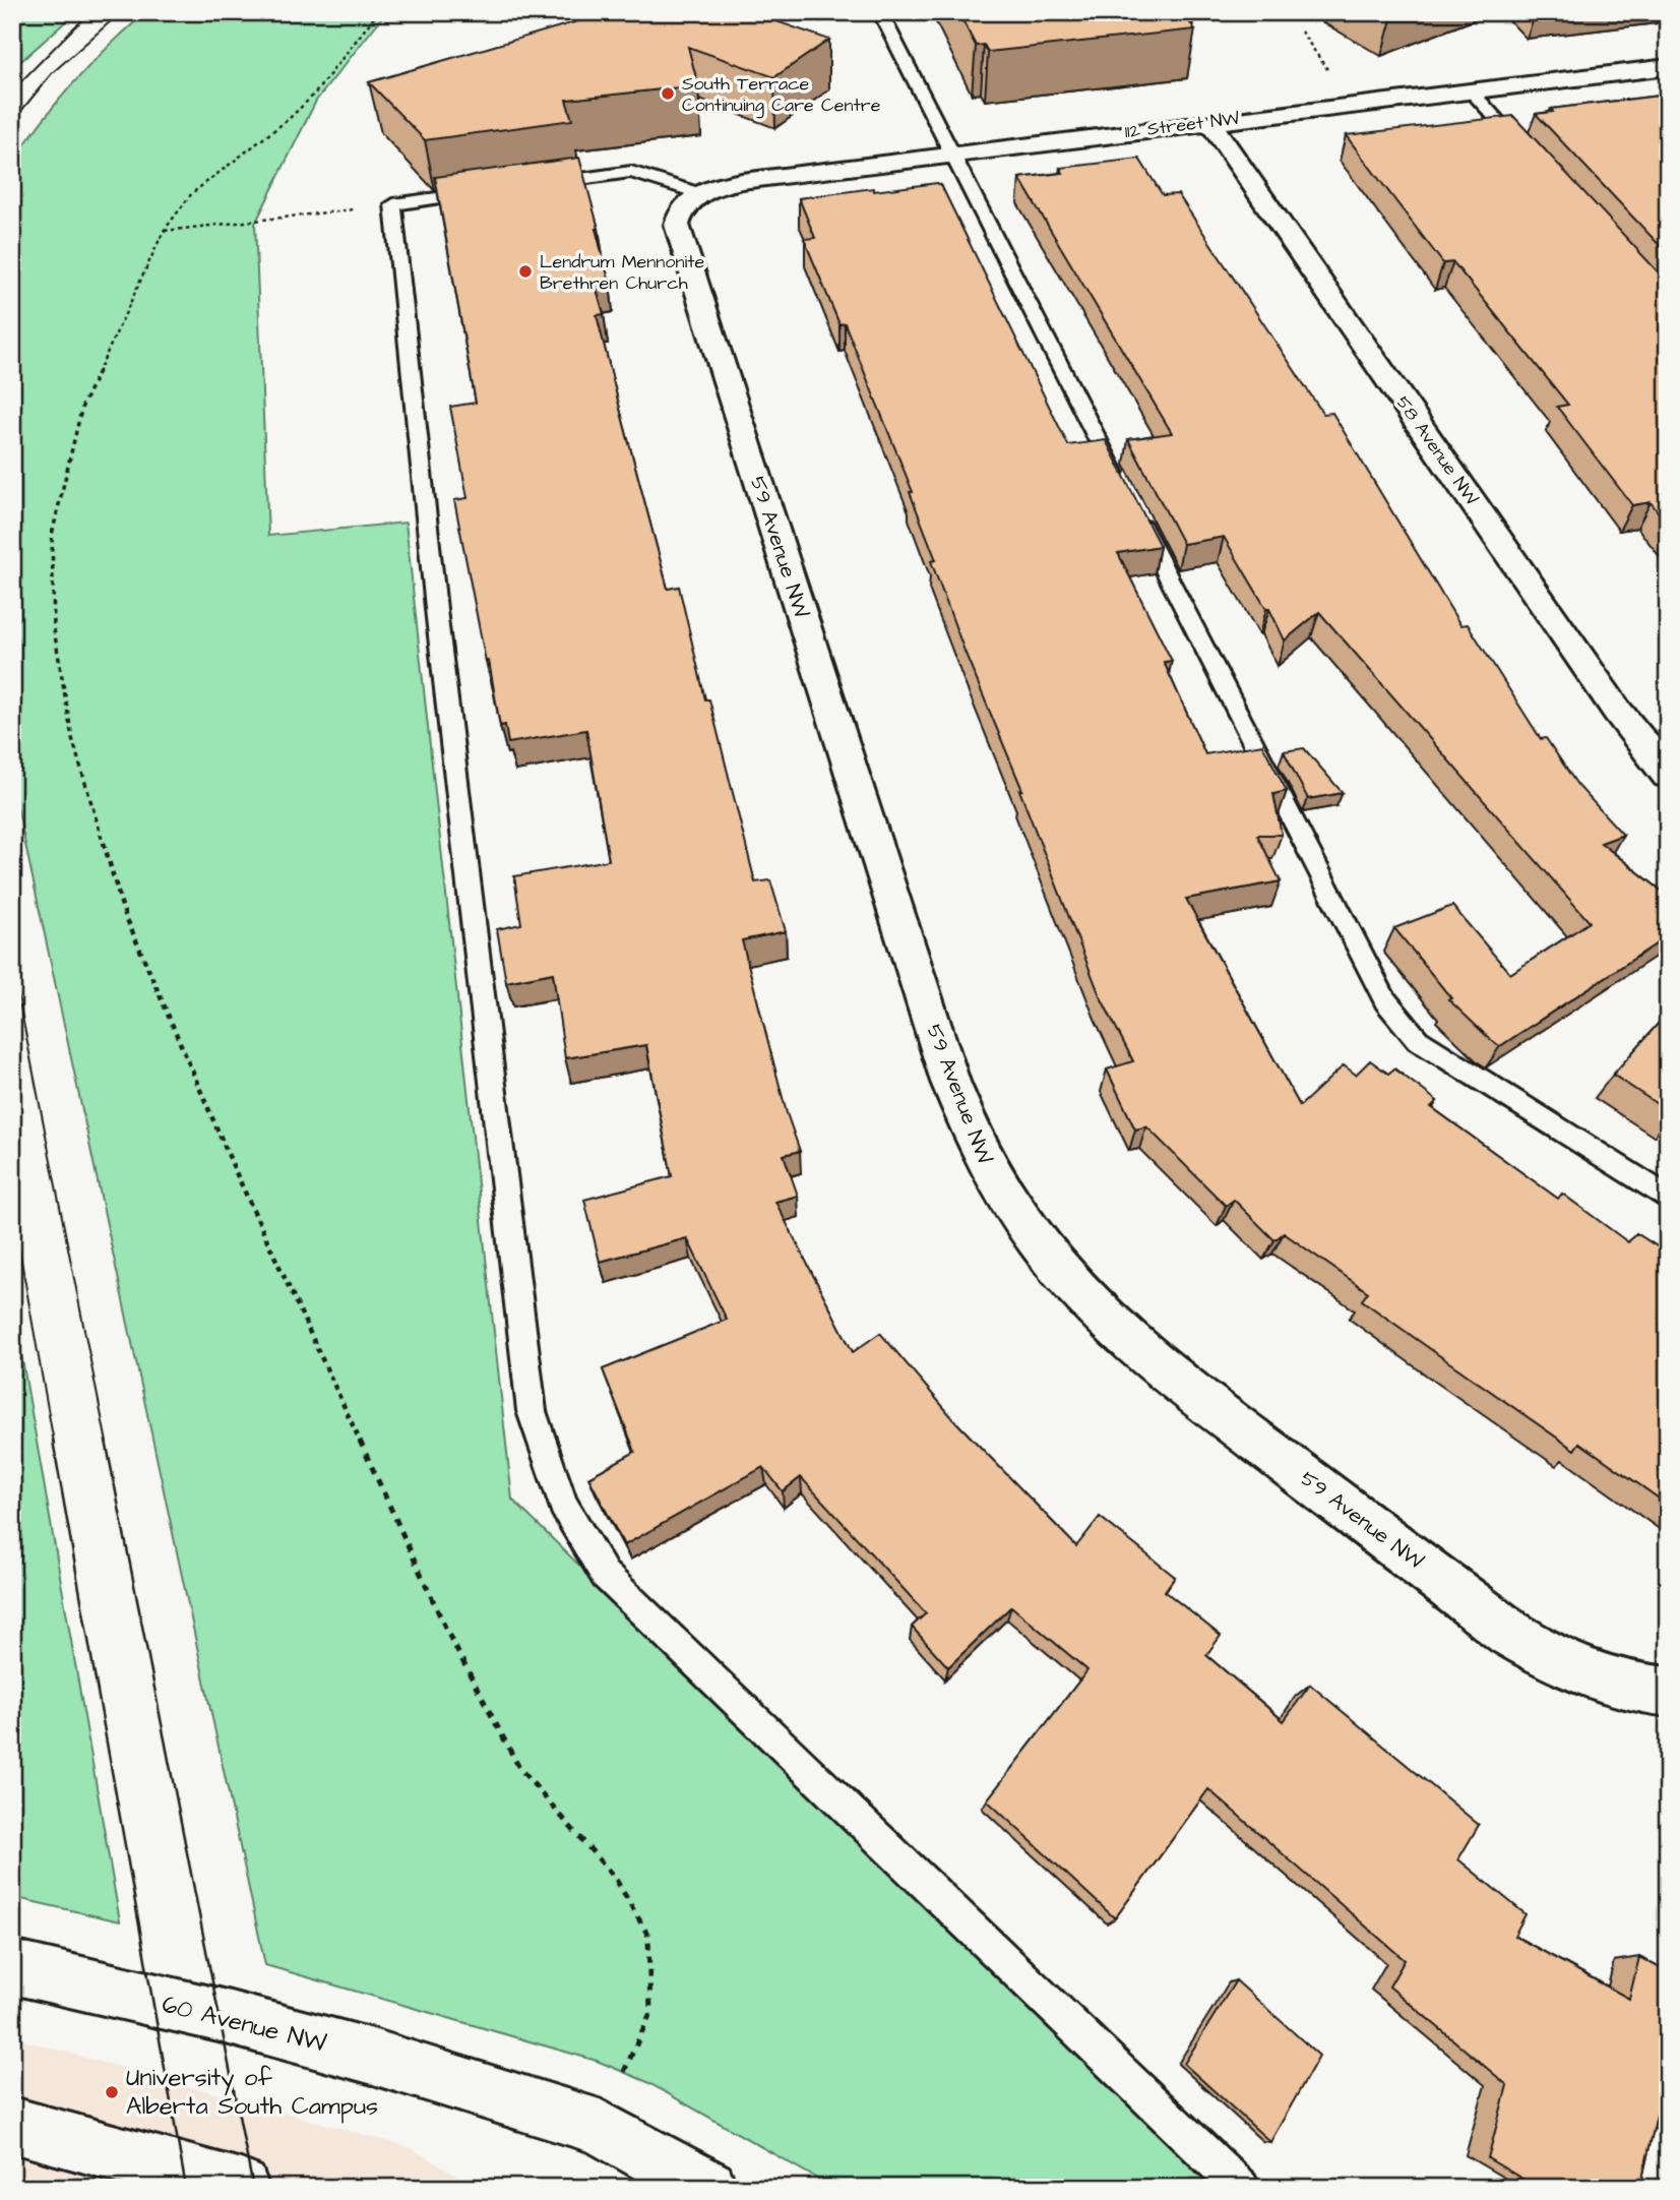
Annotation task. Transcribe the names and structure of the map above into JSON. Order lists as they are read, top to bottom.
{
  "streets": {
    "street": [
      "112 Street NW",
      "58 Avenue NW",
      "59 Avenue NW",
      "60 Avenue NW"
    ]
  },
  "crossings": [
    ["112 Street NW", "58 Avenue NW"],
    ["112 Street NW", "59 Avenue NW"]
  ],
  "places": ["South Terrace Continuing Care Centre", "Lendrum Mennonite Brethren Church", "University of Alberta South Campus"]
}
